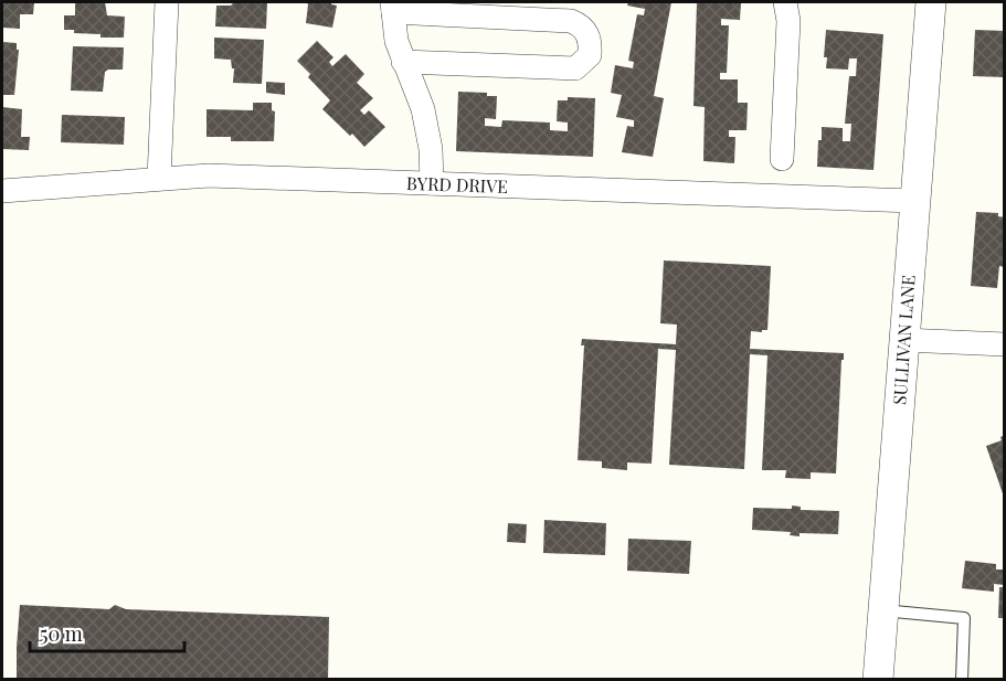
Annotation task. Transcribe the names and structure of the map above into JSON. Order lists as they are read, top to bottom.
{
  "streets": {
    "street": ["BYRD DRIVE", "SULLIVAN LANE"]
  },
  "crossings": [
    ["BYRD DRIVE", "SULLIVAN LANE"]
  ],
  "scale_bar": "50 m"
}
